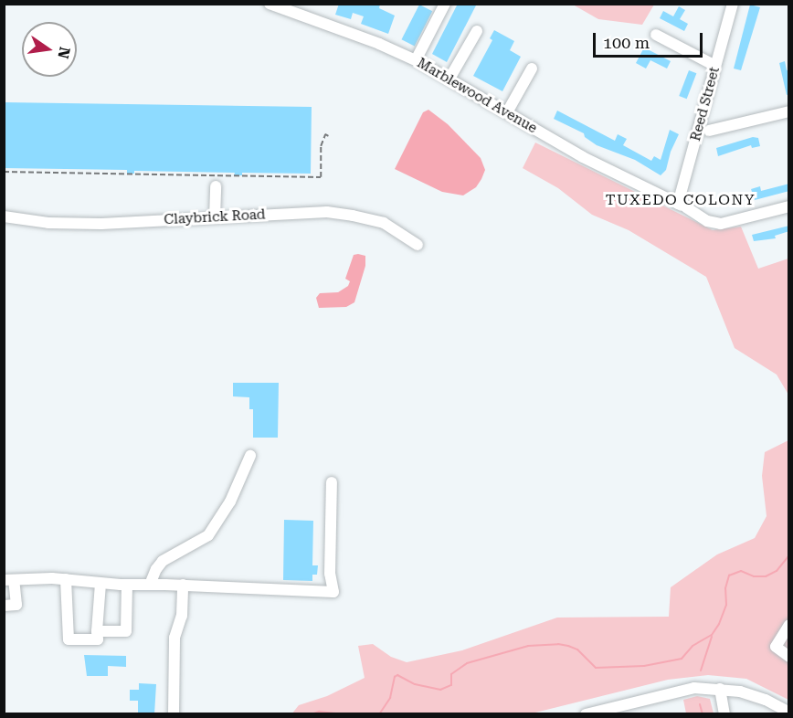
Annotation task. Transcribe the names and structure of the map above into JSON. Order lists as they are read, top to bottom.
{
  "streets": {
    "street": ["Marblewood Avenue", "Reed Street", "Claybrick Road"]
  },
  "crossings": [
    ["Marblewood Avenue", "Reed Street"]
  ],
  "districts": ["TUXEDO COLONY"],
  "scale_bar": "100 m",
  "north": "right"
}
